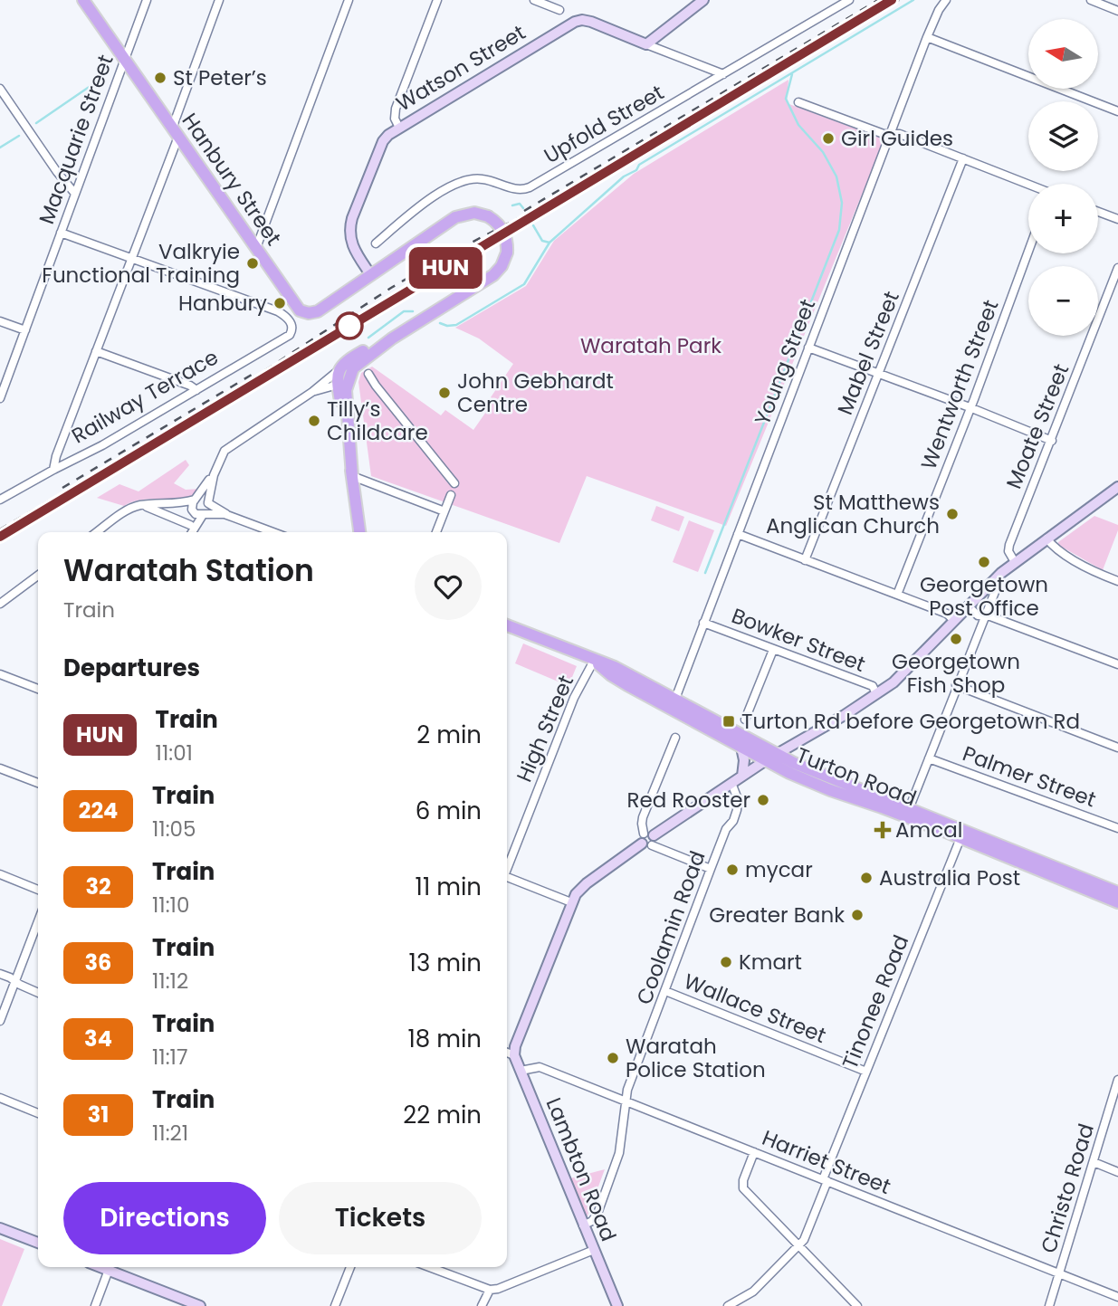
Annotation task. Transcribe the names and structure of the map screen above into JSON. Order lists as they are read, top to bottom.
{
  "streets": {
    "main road": ["Hanbury Street", "Turton Road"],
    "street": [
      "Watson Street",
      "Upfold Street",
      "Macquarie Street",
      "Mabel Street",
      "Young Street",
      "Wentworth Street",
      "Railway Terrace",
      "Moate Street",
      "Bowker Street",
      "High Street",
      "Palmer Street",
      "Coolamin Road",
      "Tinonee Road",
      "Wallace Street",
      "Harriet Street",
      "Lambton Road",
      "Christo Road"
    ]
  },
  "crossings": [
    ["Watson Street", "Hanbury Street"],
    ["Macquarie Street", "Hanbury Street"],
    ["Young Street", "Bowker Street"],
    ["Young Street", "Turton Road"],
    ["High Street", "Turton Road"],
    ["Turton Road", "Tinonee Road"],
    ["Coolamin Road", "Wallace Street"],
    ["Coolamin Road", "Harriet Street"],
    ["Coolamin Road", "Lambton Road"],
    ["Tinonee Road", "Wallace Street"],
    ["Tinonee Road", "Harriet Street"],
    ["Harriet Street", "Lambton Road"],
    ["Harriet Street", "Christo Road"]
  ],
  "parks": ["Waratah Park"],
  "places": {
    "other": [
      "St Peter’s",
      "Girl Guides",
      "Valkryie Functional Training",
      "Hanbury",
      "John Gebhardt Centre",
      "Tilly’s Childcare",
      "St Matthews Anglican Church",
      "Georgetown Post Office",
      "Georgetown Fish Shop",
      "Red Rooster",
      "mycar",
      "Australia Post",
      "Greater Bank",
      "Kmart",
      "Waratah Police Station"
    ],
    "transit": ["Turton Rd before Georgetown Rd"],
    "health": ["Amcal"]
  },
  "north": "left",
  "page": {
    "on_map": "HUN",
    "map_buttons": ["+", "−"],
    "heading": [
      ["Waratah Station", "Train"],
      "Departures"
    ],
    "list": [
      {
        "mark": "HUN",
        "name": "Train",
        "note": "11:01",
        "value": "2 min"
      },
      {
        "mark": "224",
        "name": "Train",
        "note": "11:05",
        "value": "6 min"
      },
      {
        "mark": "32",
        "name": "Train",
        "note": "11:10",
        "value": "11 min"
      },
      {
        "mark": "36",
        "name": "Train",
        "note": "11:12",
        "value": "13 min"
      },
      {
        "mark": "34",
        "name": "Train",
        "note": "11:17",
        "value": "18 min"
      },
      {
        "mark": "31",
        "name": "Train",
        "note": "11:21",
        "value": "22 min"
      }
    ],
    "buttons": ["Directions", "Tickets"]
  }
}
